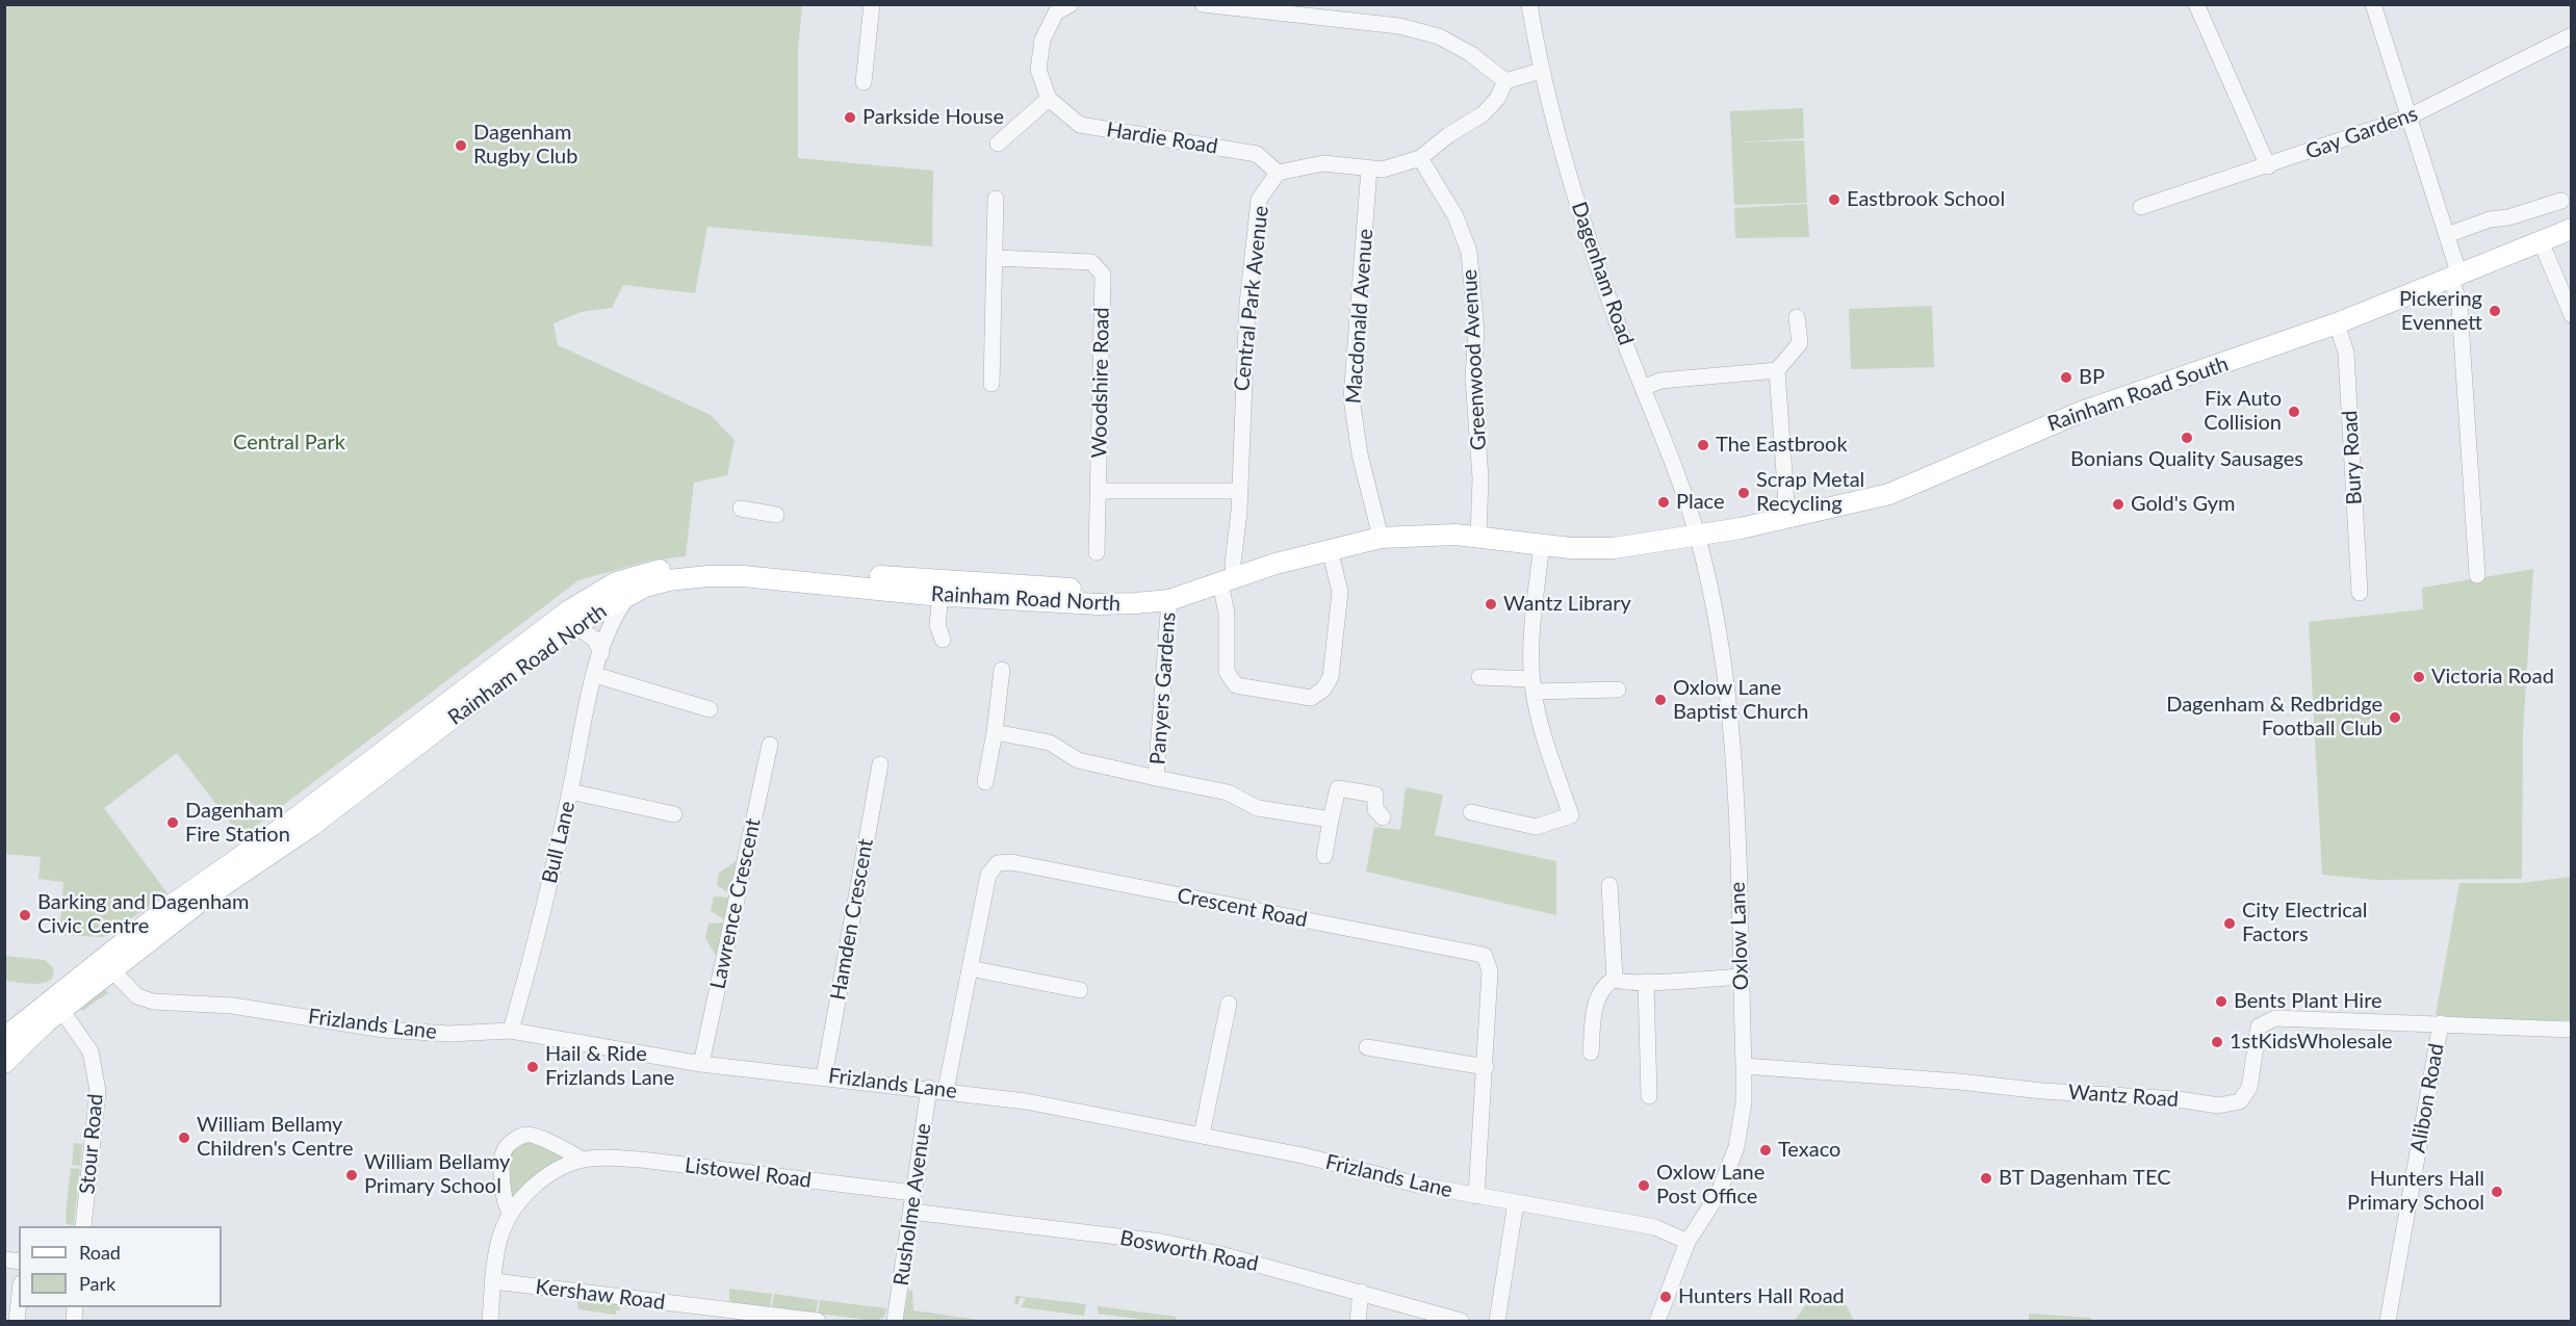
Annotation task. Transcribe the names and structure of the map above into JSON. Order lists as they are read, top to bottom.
{
  "streets": {
    "main road": ["Rainham Road South", "Rainham Road North"],
    "street": [
      "Gay Gardens",
      "Hardie Road",
      "Dagenham Road",
      "Central Park Avenue",
      "Macdonald Avenue",
      "Greenwood Avenue",
      "Woodshire Road",
      "Bury Road",
      "Panyers Gardens",
      "Bull Lane",
      "Lawrence Crescent",
      "Crescent Road",
      "Hamden Crescent",
      "Oxlow Lane",
      "Frizlands Lane",
      "Wantz Road",
      "Alibon Road",
      "Stour Road",
      "Listowel Road",
      "Rusholme Avenue",
      "Bosworth Road",
      "Kershaw Road"
    ]
  },
  "crossings": [
    ["Hardie Road", "Central Park Avenue"],
    ["Dagenham Road", "Rainham Road South"],
    ["Dagenham Road", "Rainham Road North"],
    ["Dagenham Road", "Oxlow Lane"],
    ["Central Park Avenue", "Rainham Road North"],
    ["Macdonald Avenue", "Rainham Road North"],
    ["Greenwood Avenue", "Rainham Road North"],
    ["Rainham Road South", "Bury Road"],
    ["Rainham Road South", "Rainham Road North"],
    ["Rainham Road South", "Oxlow Lane"],
    ["Rainham Road North", "Panyers Gardens"],
    ["Rainham Road North", "Bull Lane"],
    ["Rainham Road North", "Oxlow Lane"],
    ["Rainham Road North", "Frizlands Lane"],
    ["Rainham Road North", "Stour Road"],
    ["Bull Lane", "Frizlands Lane"],
    ["Lawrence Crescent", "Frizlands Lane"],
    ["Crescent Road", "Frizlands Lane"],
    ["Hamden Crescent", "Frizlands Lane"],
    ["Oxlow Lane", "Frizlands Lane"],
    ["Oxlow Lane", "Wantz Road"],
    ["Frizlands Lane", "Rusholme Avenue"],
    ["Wantz Road", "Alibon Road"],
    ["Listowel Road", "Rusholme Avenue"],
    ["Listowel Road", "Kershaw Road"],
    ["Rusholme Avenue", "Bosworth Road"]
  ],
  "parks": ["Central Park"],
  "places": [
    "Parkside House",
    "Dagenham Rugby Club",
    "Eastbrook School",
    "Pickering Evennett",
    "BP",
    "Fix Auto Collision",
    "Bonians Quality Sausages",
    "The Eastbrook",
    "Scrap Metal Recycling",
    "Place",
    "Gold's Gym",
    "Wantz Library",
    "Victoria Road",
    "Oxlow Lane Baptist Church",
    "Dagenham & Redbridge Football Club",
    "Dagenham Fire Station",
    "Barking and Dagenham Civic Centre",
    "City Electrical Factors",
    "Bents Plant Hire",
    "1stKidsWholesale",
    "Hail & Ride Frizlands Lane",
    "William Bellamy Children's Centre",
    "Texaco",
    "William Bellamy Primary School",
    "BT Dagenham TEC",
    "Oxlow Lane Post Office",
    "Hunters Hall Primary School",
    "Hunters Hall Road"
  ],
  "legend": ["Road", "Park"]
}
